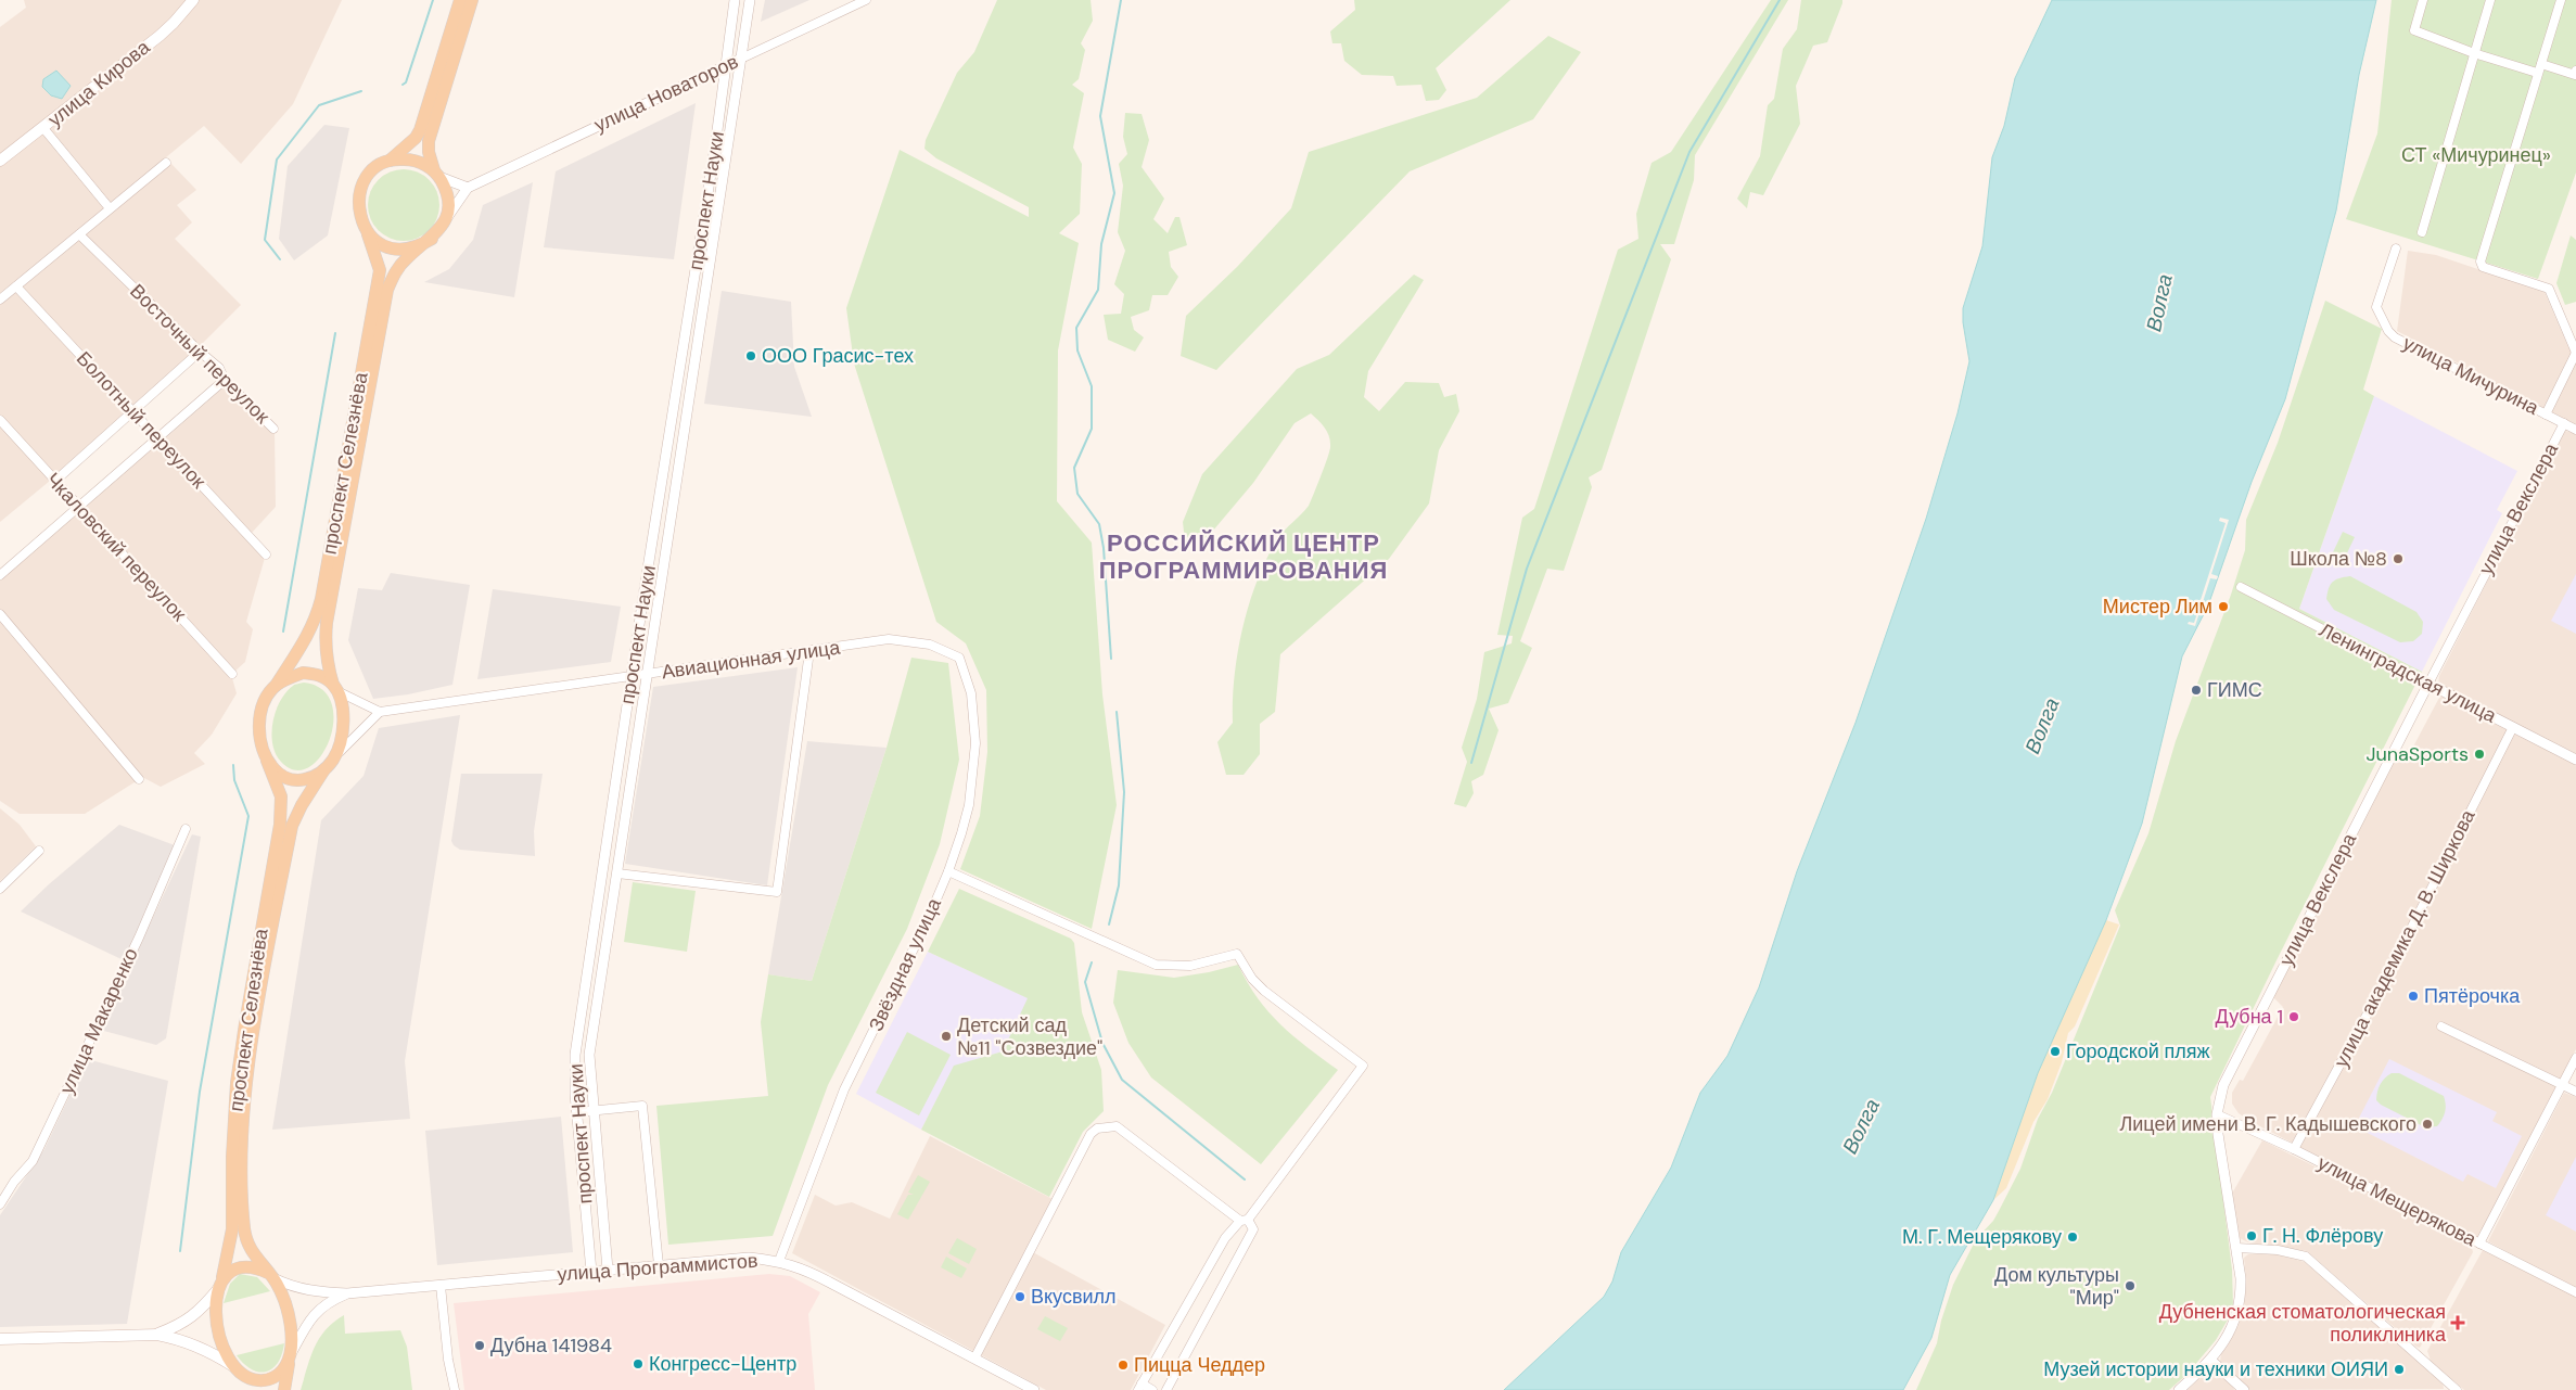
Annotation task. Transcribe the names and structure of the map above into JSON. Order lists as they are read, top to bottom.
{
  "streets": {
    "main road": ["улица Кирова", "проспект Селезнёва"],
    "street": [
      "улица Новаторов",
      "проспект Науки",
      "Восточный переулок",
      "улица Мичурина",
      "Болотный переулок",
      "улица Векслера",
      "Чкаловский переулок",
      "Авиационная улица",
      "Ленинградская улица",
      "улица академика Д. В. Ширкова",
      "Звёздная улица",
      "улица Макаренко",
      "улица Мещерякова",
      "улица Программистов"
    ]
  },
  "crossings": [
    ["улица Новаторов", "проспект Науки"],
    ["проспект Науки", "Авиационная улица"],
    ["проспект Науки", "улица Программистов"],
    ["улица Мичурина", "улица Векслера"],
    ["проспект Селезнёва", "улица Программистов"],
    ["улица Векслера", "Ленинградская улица"],
    ["улица Векслера", "улица Мещерякова"],
    ["Авиационная улица", "Звёздная улица"],
    ["Ленинградская улица", "улица академика Д. В. Ширкова"],
    ["улица академика Д. В. Ширкова", "улица Мещерякова"],
    ["Звёздная улица", "улица Программистов"]
  ],
  "districts": ["РОССИЙСКИЙ ЦЕНТР ПРОГРАММИРОВАНИЯ"],
  "water": ["Волга"],
  "parks": ["СТ «Мичуринец»"],
  "places": {
    "other": [
      "ООО Грасис-тех",
      "Школа №8",
      "Мистер Лим",
      "ГИМС",
      "JunaSports",
      "Пятёрочка",
      "Дубна 1",
      "Детский сад №11 \"Созвездие\"",
      "Городской пляж",
      "Лицей имени В. Г. Кадышевского",
      "Г. Н. Флёрову",
      "М. Г. Мещерякову",
      "Дом культуры \"Мир\"",
      "Вкусвилл",
      "Дубна 141984",
      "Конгресс-Центр",
      "Пицца Чеддер",
      "Музей истории науки и техники ОИЯИ"
    ],
    "health": ["Дубненская стоматологическая поликлиника"]
  }
}
